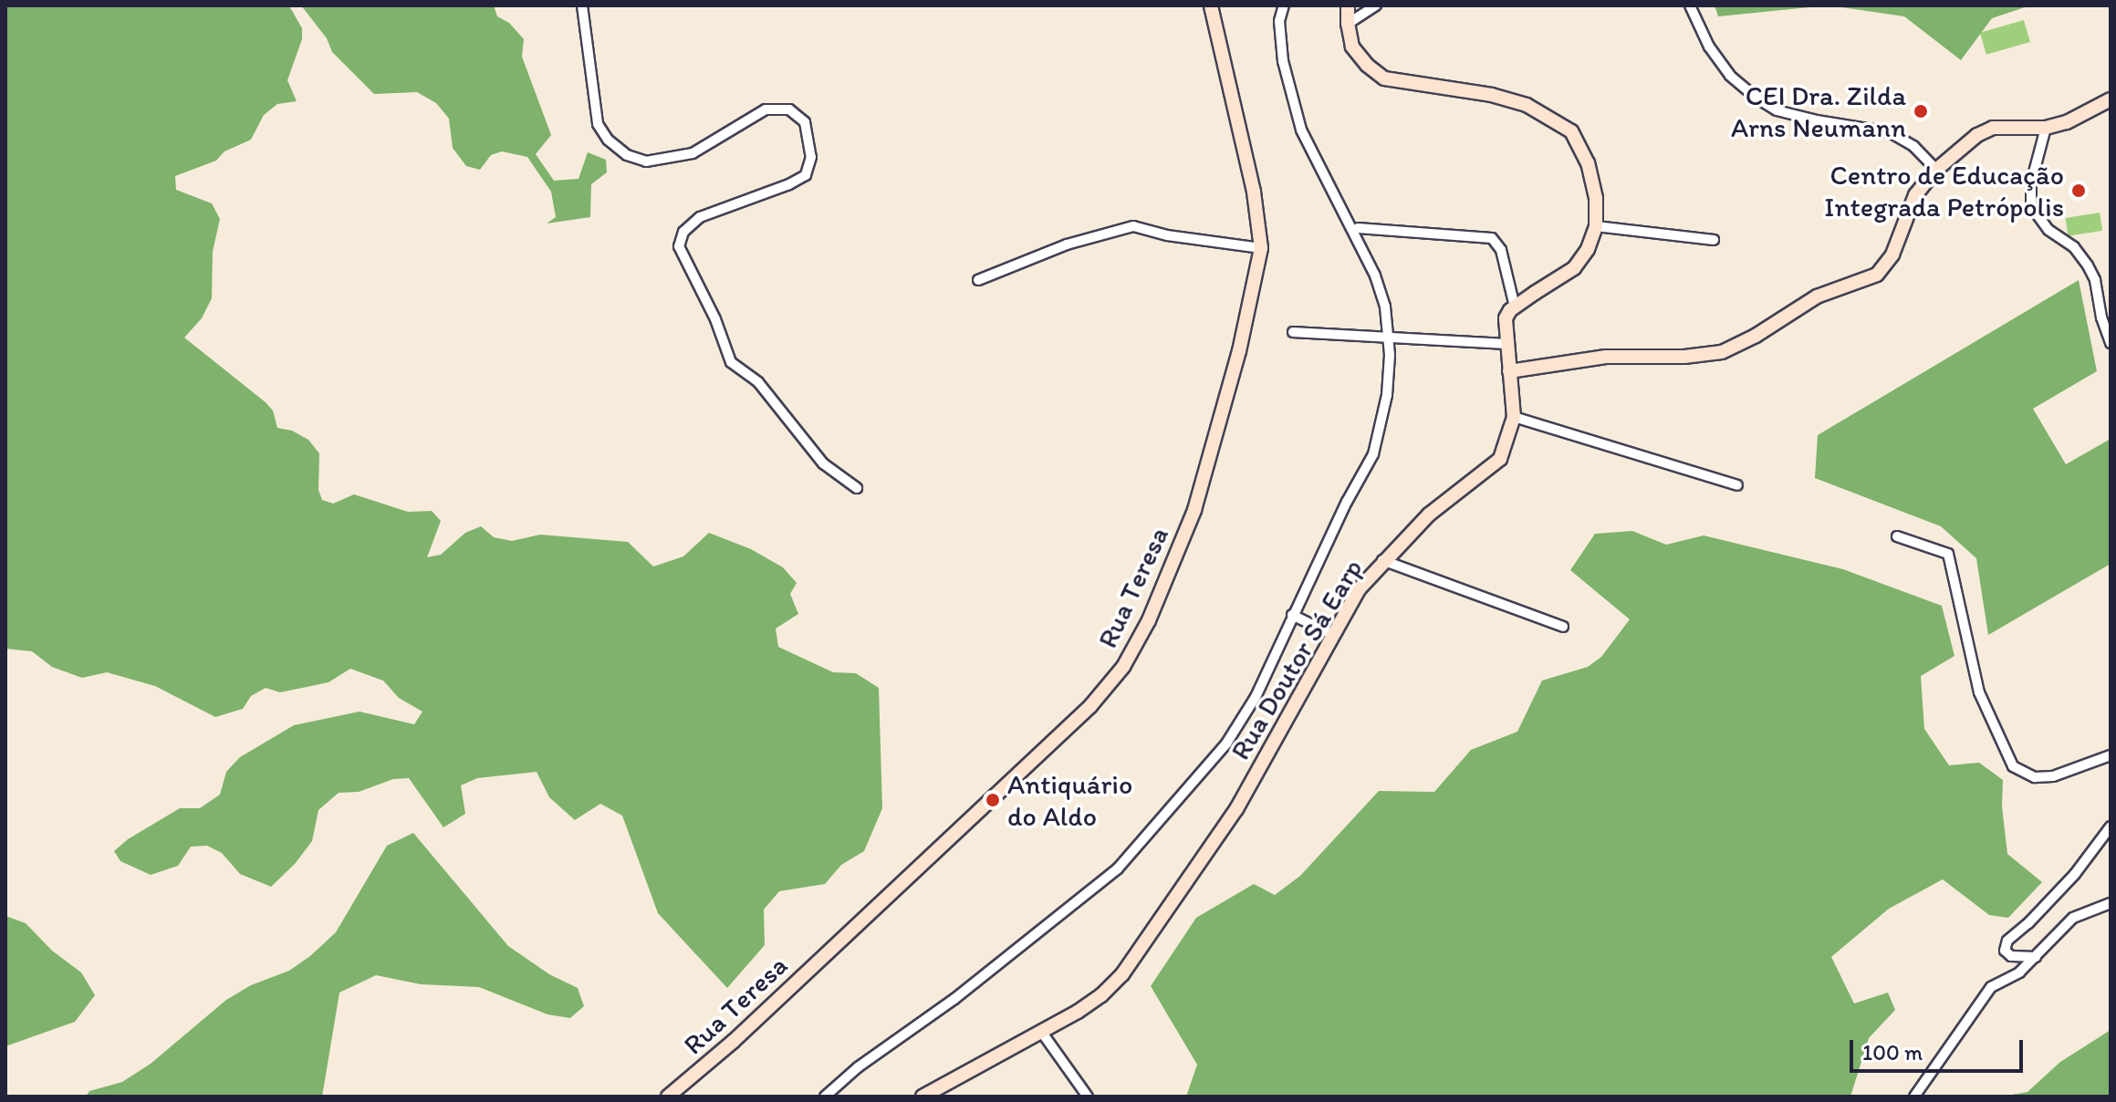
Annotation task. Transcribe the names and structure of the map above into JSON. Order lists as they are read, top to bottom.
{
  "streets": {
    "main road": ["Rua Teresa", "Rua Doutor Sá Earp"]
  },
  "places": ["CEI Dra. Zilda Arns Neumann", "Centro de Educação Integrada Petrópolis", "Antiquário do Aldo"],
  "scale_bar": "100 m"
}
